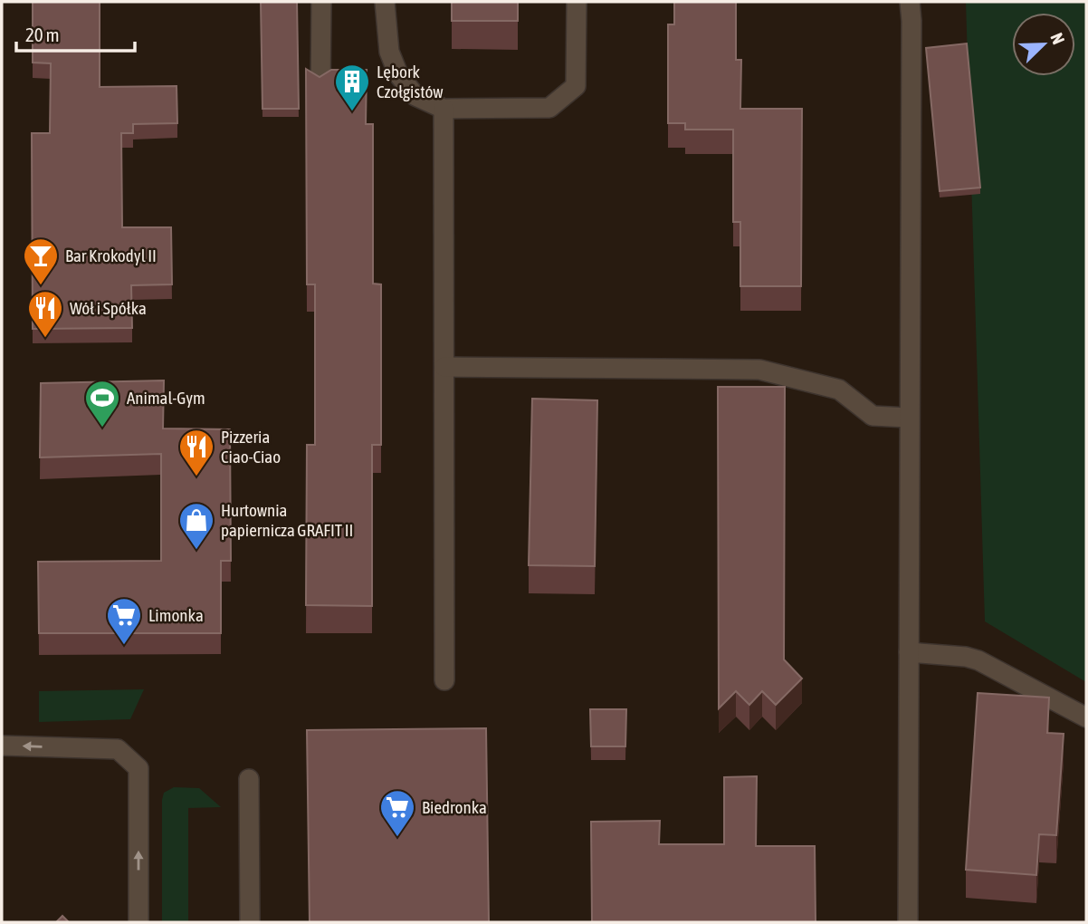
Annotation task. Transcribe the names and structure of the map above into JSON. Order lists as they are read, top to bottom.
{
  "places": {
    "building": ["Lębork Czołgistów"],
    "bar": ["Bar Krokodyl II"],
    "restaurant": ["Wół i Spółka", "Pizzeria Ciao-Ciao"],
    "sports": ["Animal-Gym"],
    "shop": ["Hurtownia papiernicza GRAFIT II"],
    "supermarket": ["Limonka", "Biedronka"]
  },
  "scale_bar": "20 m",
  "north": "top right"
}
